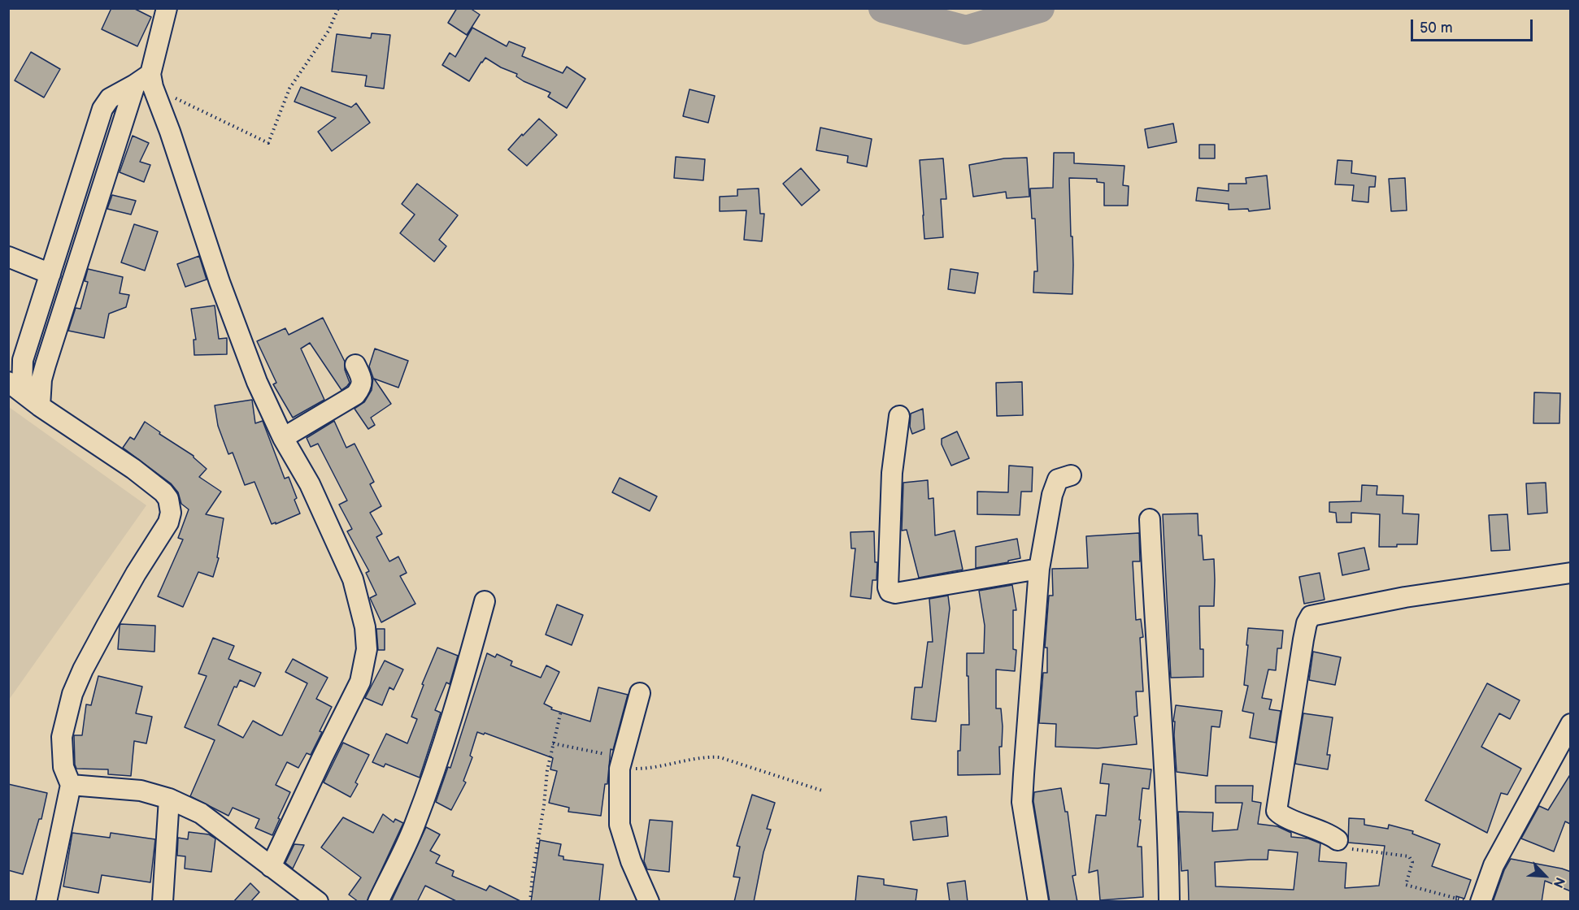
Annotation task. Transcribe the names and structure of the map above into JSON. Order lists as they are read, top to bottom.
{
  "scale_bar": "50 m",
  "north": "bottom right"
}
